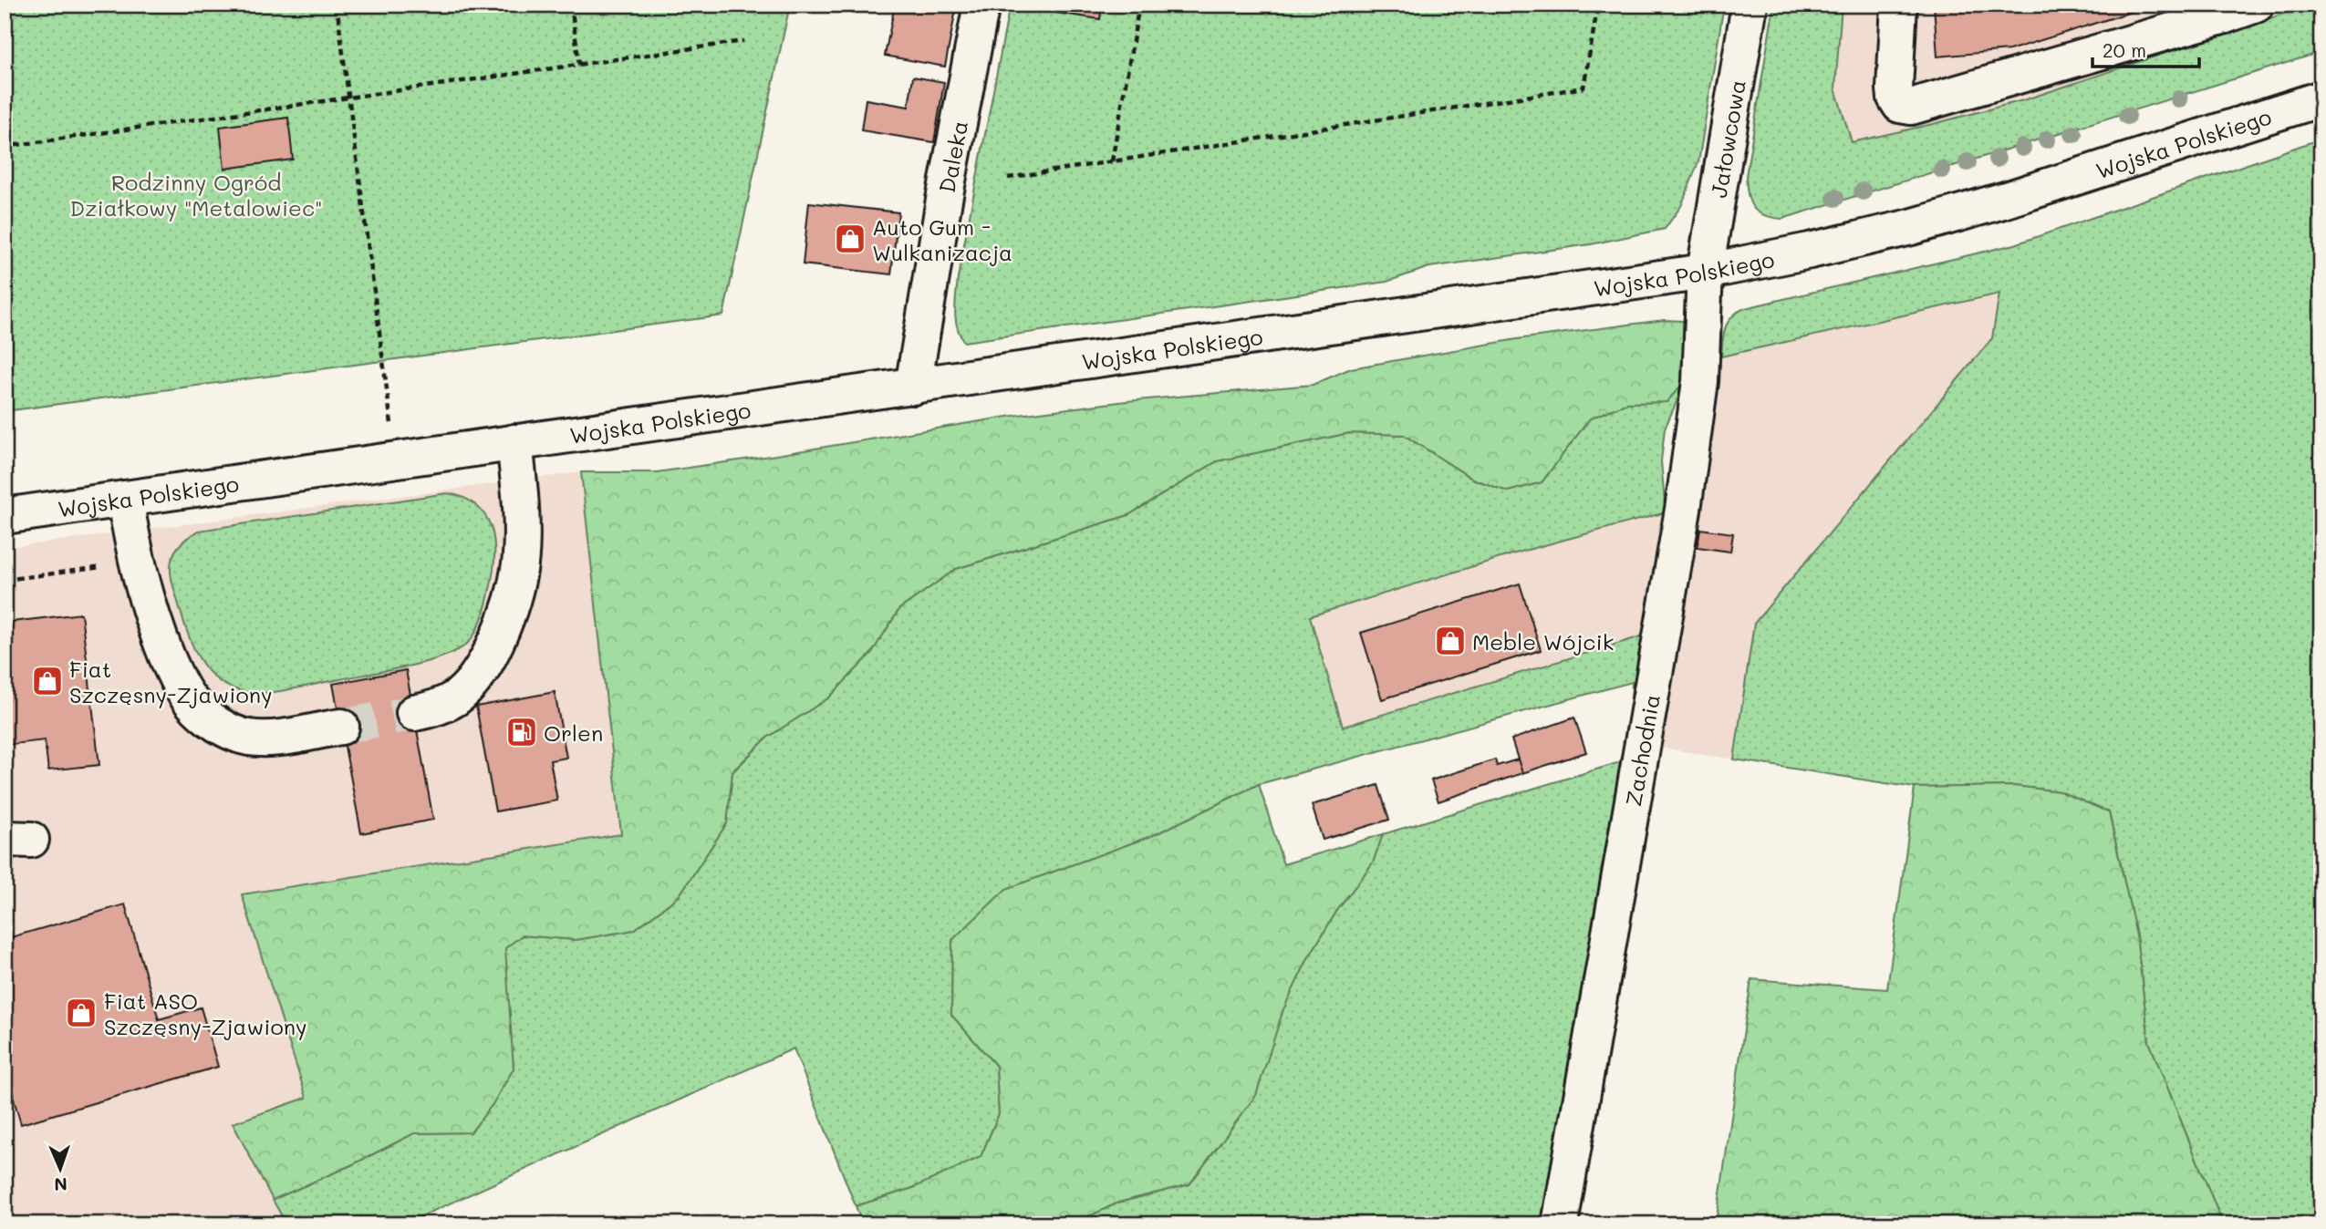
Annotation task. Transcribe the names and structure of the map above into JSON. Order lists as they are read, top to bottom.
{
  "streets": {
    "main road": [
      "Jałowcowa",
      "Wojska Polskiego",
      "Daleka",
      "Zachodnia"
    ]
  },
  "crossings": [
    ["Jałowcowa", "Wojska Polskiego"],
    ["Jałowcowa", "Zachodnia"],
    ["Wojska Polskiego", "Daleka"],
    ["Wojska Polskiego", "Zachodnia"]
  ],
  "parks": ["Rodzinny Ogród Działkowy \"Metalowiec\""],
  "places": {
    "shop": [
      "Auto Gum - Wulkanizacja",
      "Meble Wójcik",
      "Fiat Szczęsny-Zjawiony",
      "Fiat ASO Szczęsny-Zjawiony"
    ],
    "fuel station": ["Orlen"]
  },
  "scale_bar": "20 m",
  "north": "bottom"
}
